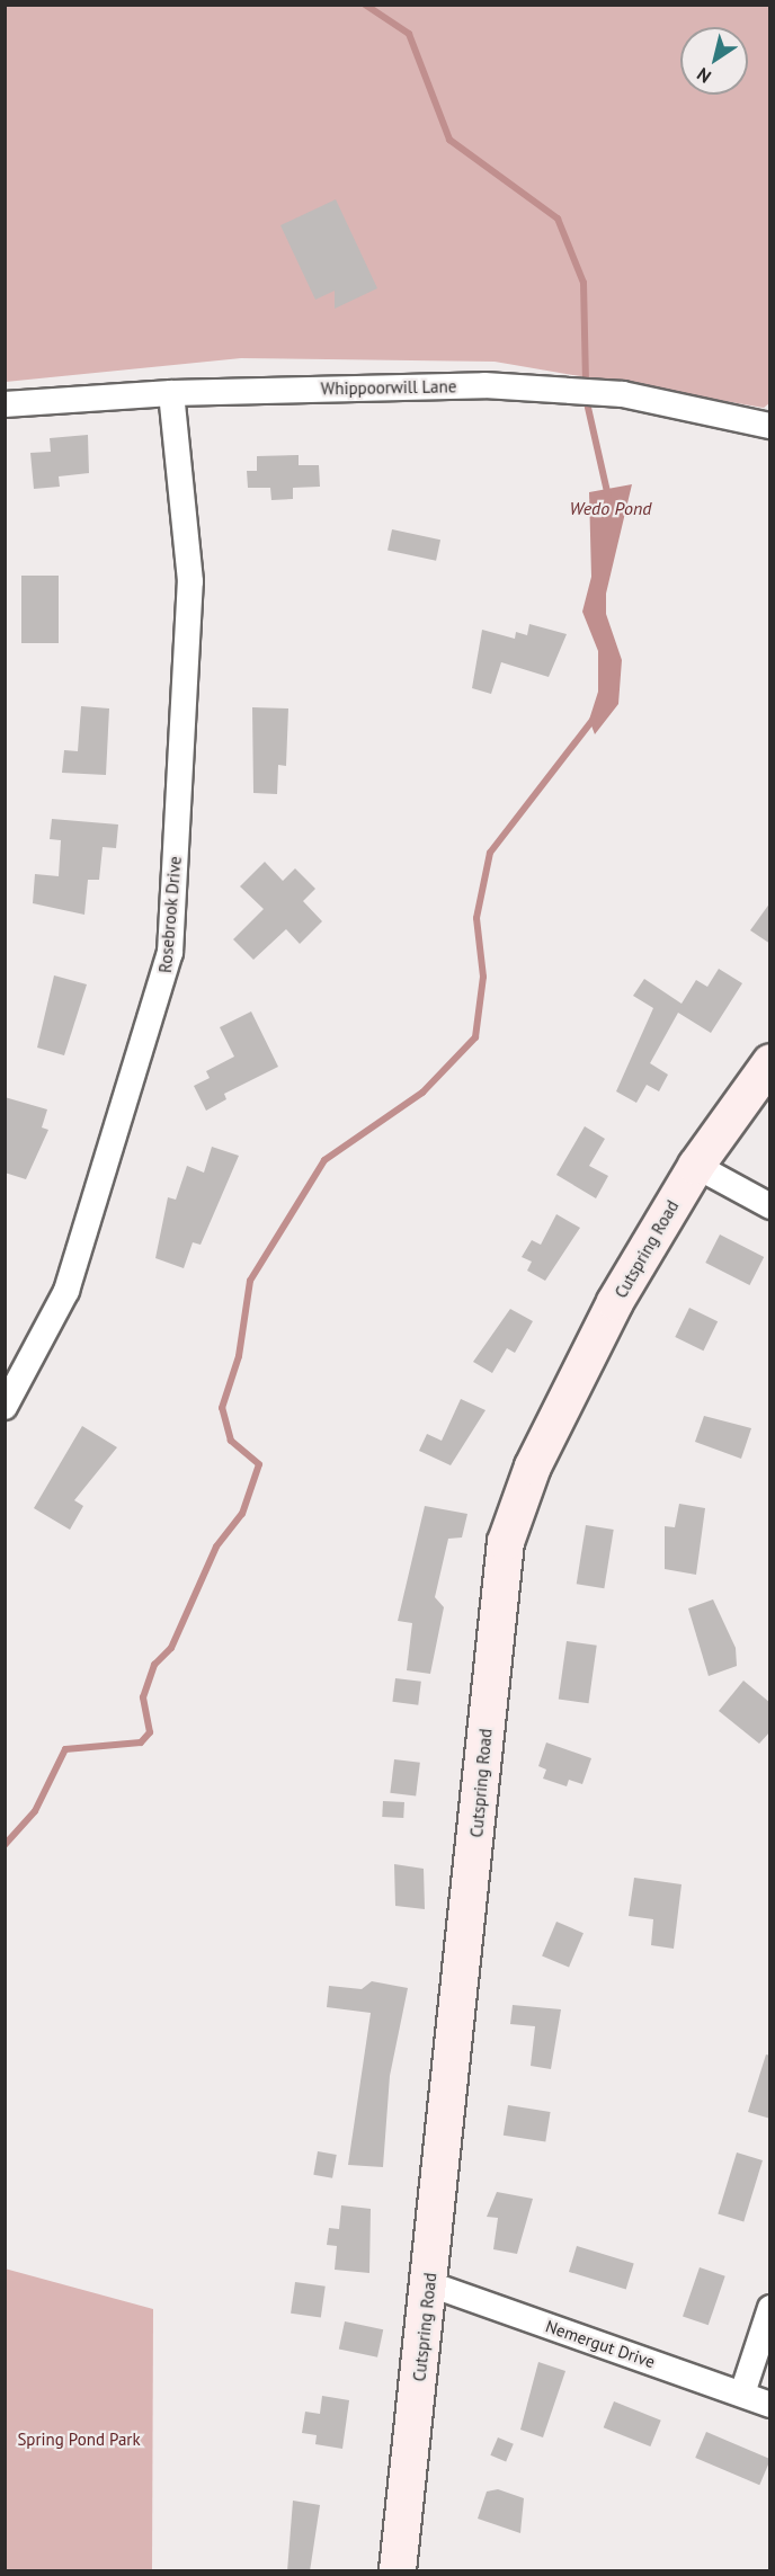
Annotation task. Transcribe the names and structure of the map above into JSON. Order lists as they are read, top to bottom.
{
  "streets": {
    "street": [
      "Whippoorwill Lane",
      "Rosebrook Drive",
      "Cutspring Road",
      "Nemergut Drive"
    ]
  },
  "crossings": [
    ["Whippoorwill Lane", "Rosebrook Drive"],
    ["Cutspring Road", "Nemergut Drive"]
  ],
  "water": ["Wedo Pond"],
  "parks": ["Spring Pond Park"],
  "north": "bottom left"
}
